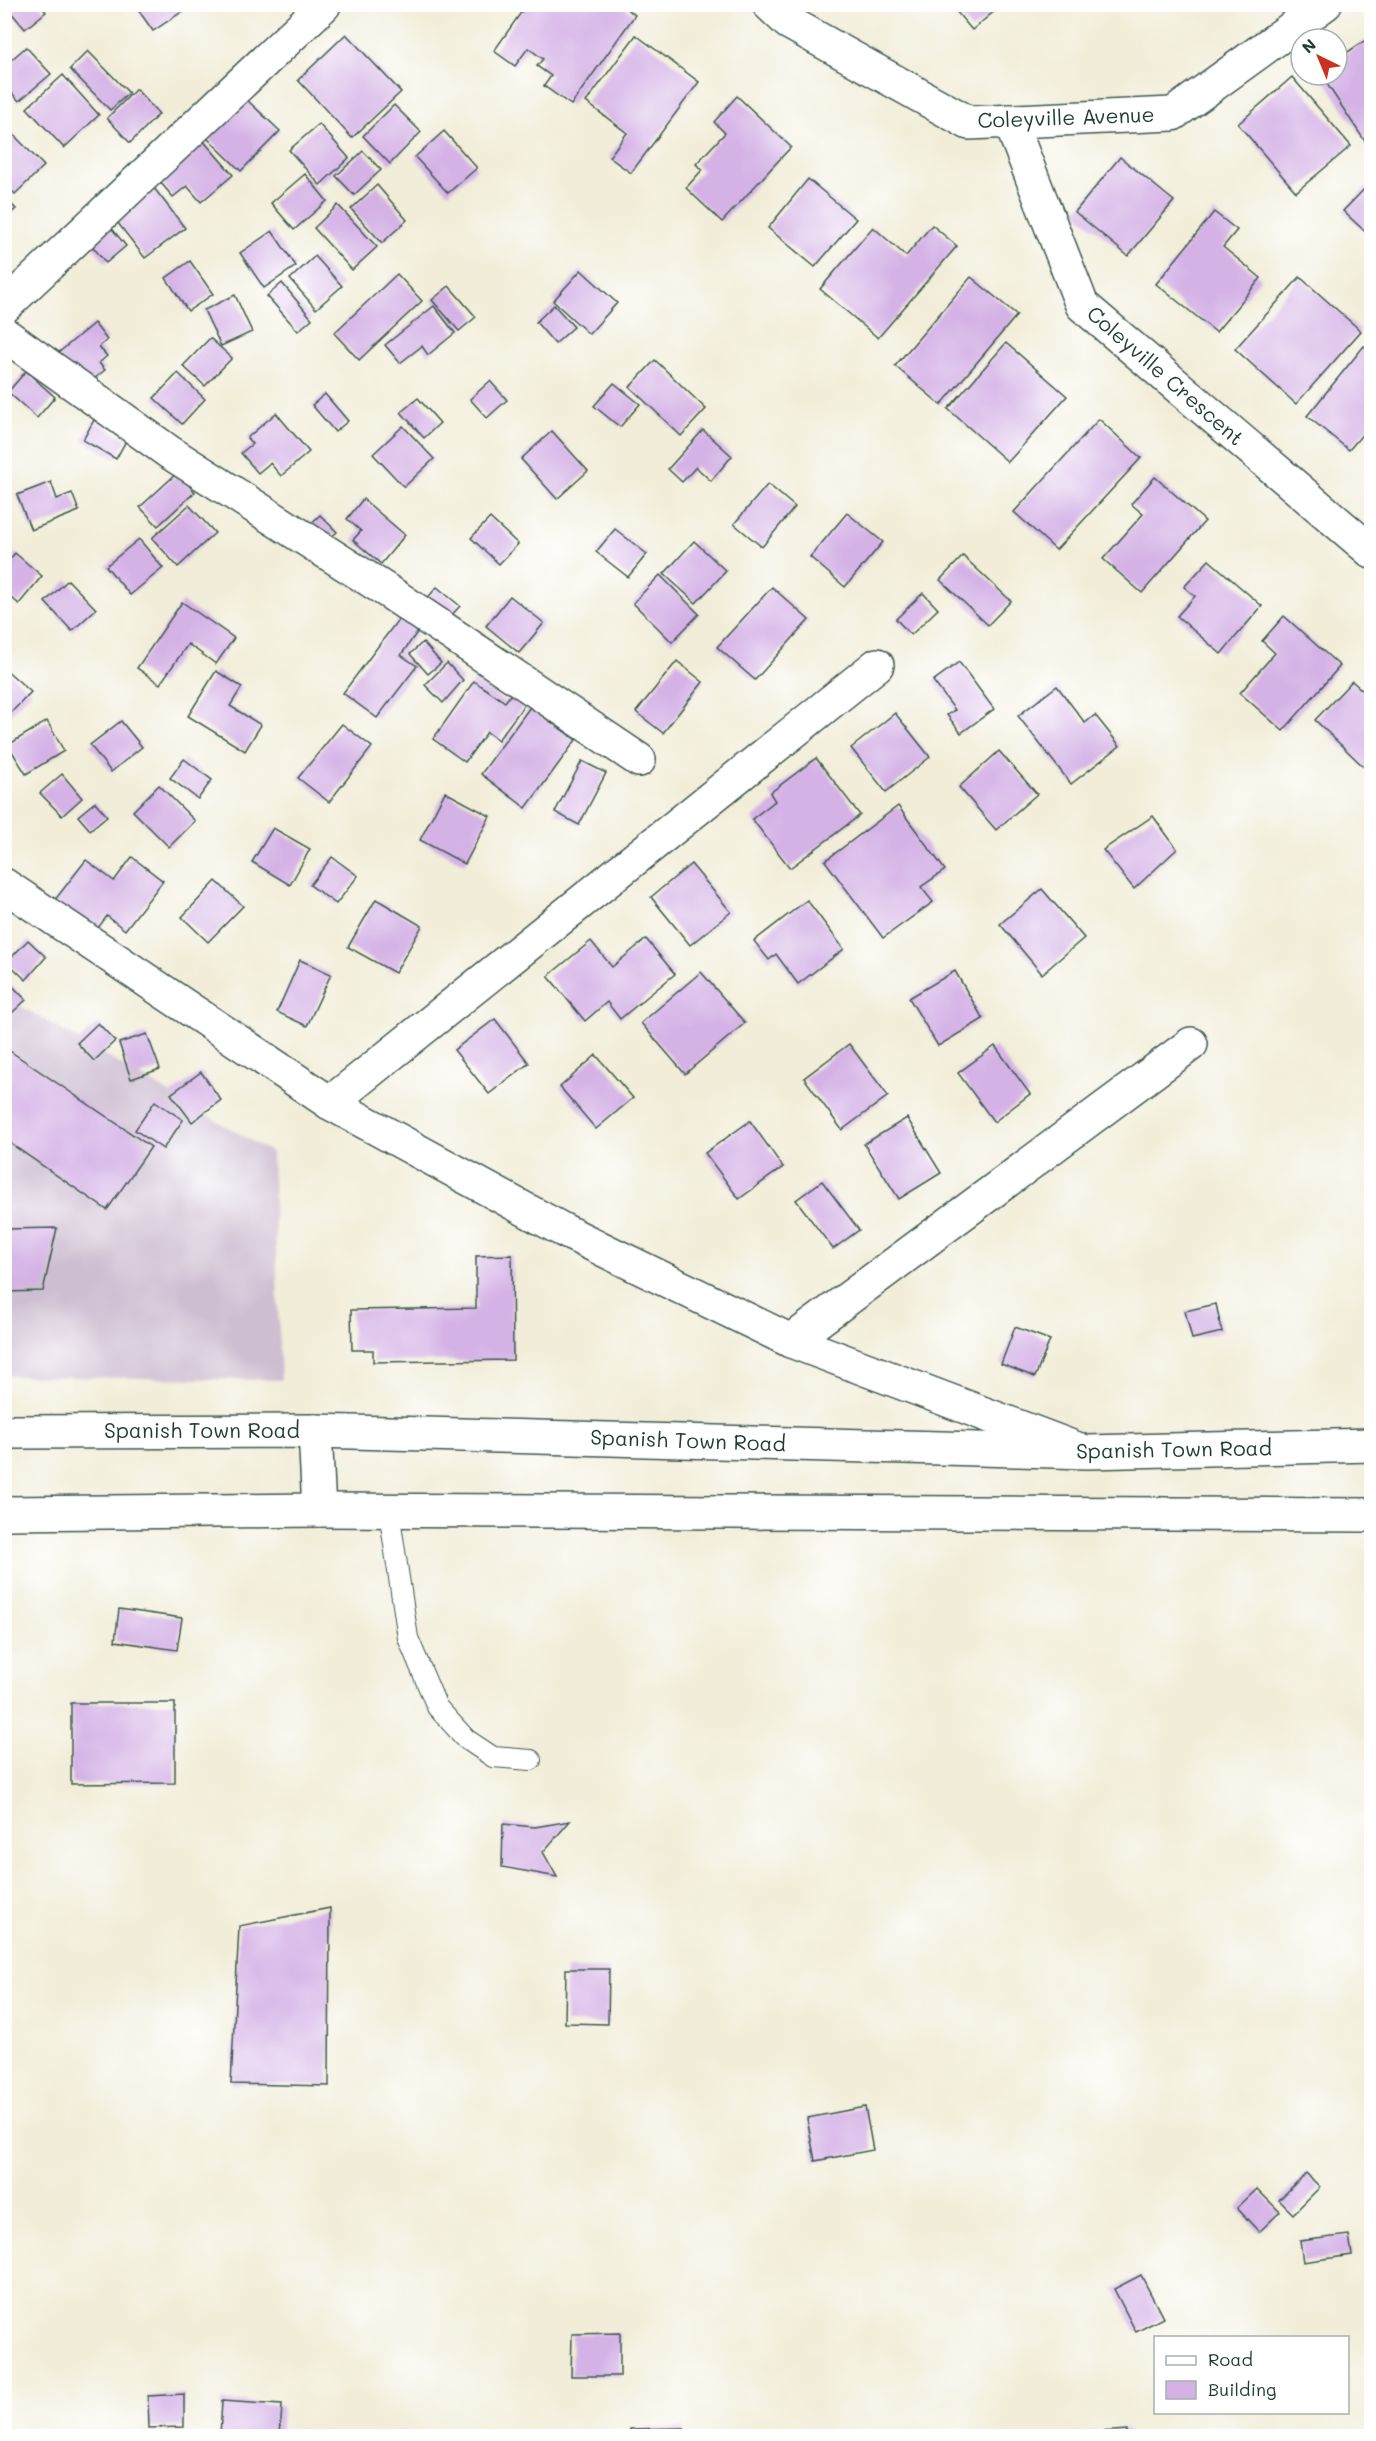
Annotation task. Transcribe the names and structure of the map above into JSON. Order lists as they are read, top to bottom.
{
  "streets": {
    "main road": ["Coleyville Avenue", "Coleyville Crescent", "Spanish Town Road"]
  },
  "crossings": [
    ["Coleyville Avenue", "Coleyville Crescent"]
  ],
  "legend": ["Road", "Building"],
  "north": "top left"
}
